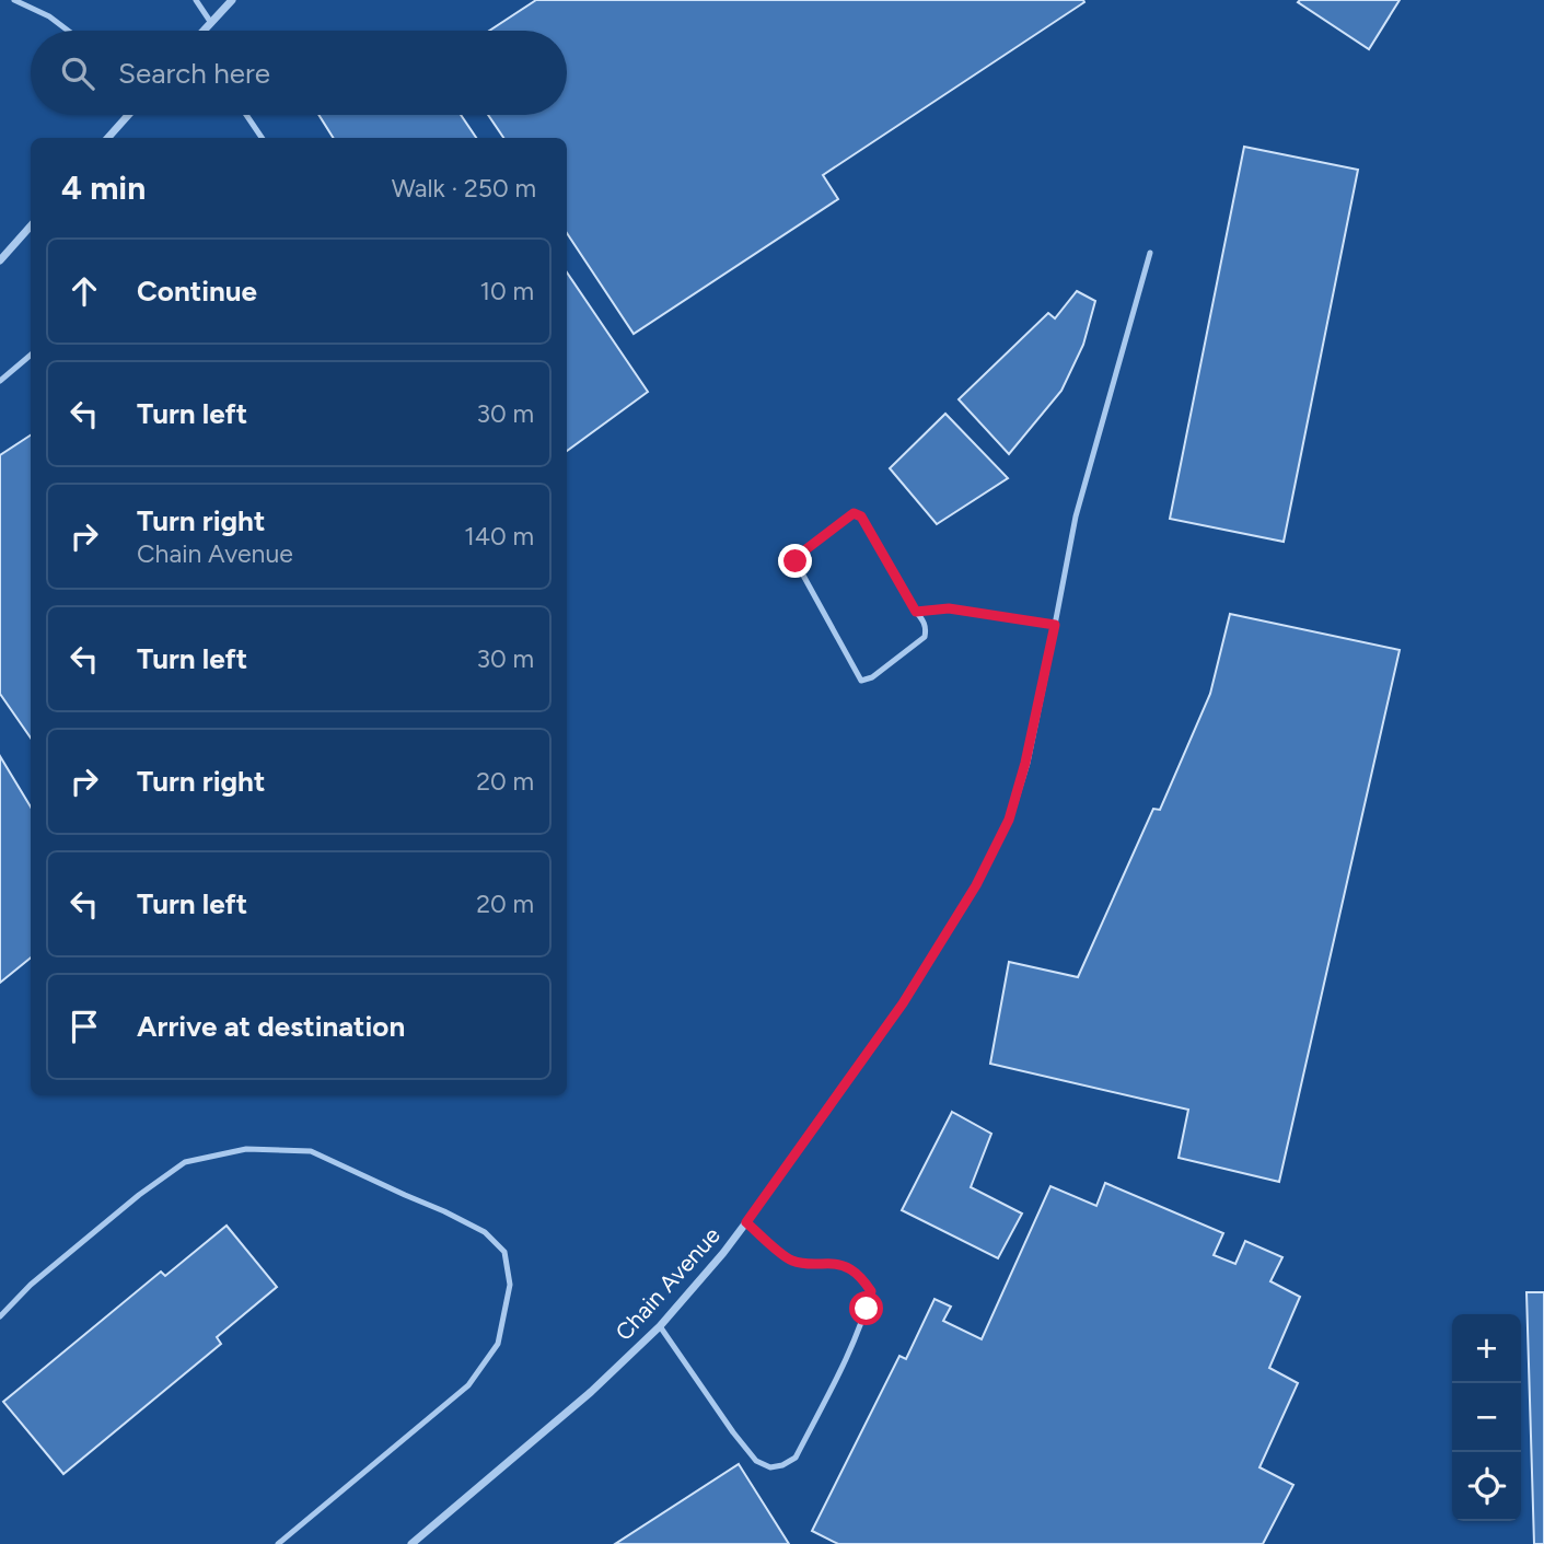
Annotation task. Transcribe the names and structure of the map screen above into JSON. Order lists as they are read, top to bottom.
{
  "streets": {
    "street": ["Chain Avenue"]
  },
  "page": {
    "search": "Search here",
    "heading": ["4 min", "Walk · 250 m"],
    "list": [
      ["Continue", "10 m"],
      ["Turn left", "30 m"],
      ["Turn right", "Chain Avenue", "140 m"],
      ["Turn left", "30 m"],
      ["Turn right", "20 m"],
      ["Turn left", "20 m"],
      "Arrive at destination"
    ],
    "map_buttons": ["+", "−"]
  }
}
